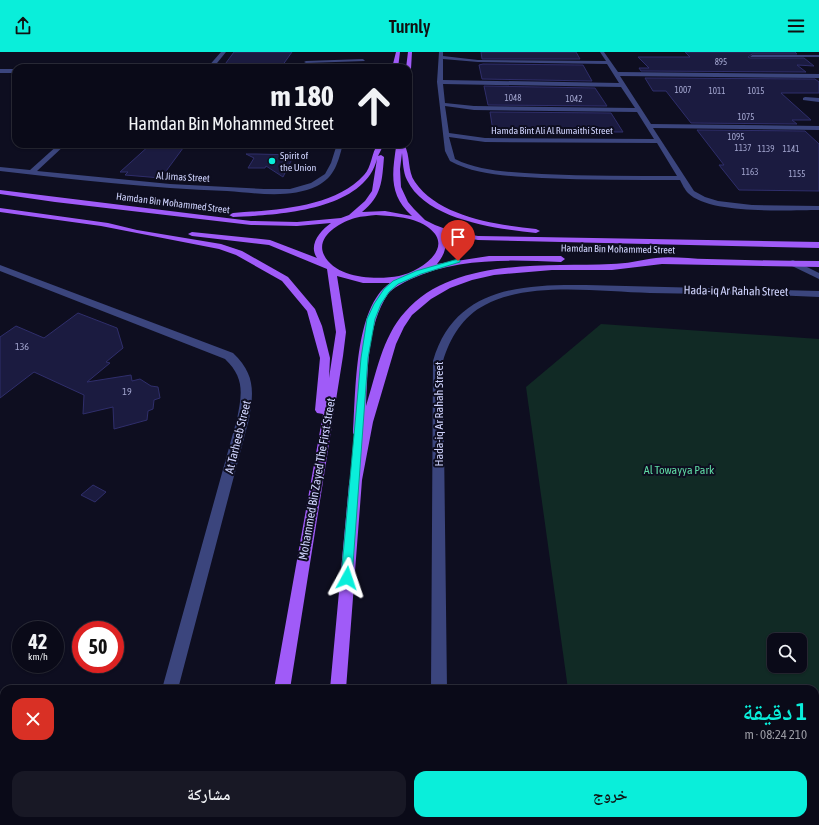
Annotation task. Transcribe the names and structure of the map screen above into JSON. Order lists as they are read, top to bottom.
{
  "streets": {
    "main road": ["Hamdan Bin Mohammed Street", "Mohammed Bin Zayed The First Street"],
    "street": [
      "Hamda Bint Ali Al Rumaithi Street",
      "Al Jirnas Street",
      "Hada-iq Ar Rahah Street",
      "At Tarheeb Street"
    ]
  },
  "crossings": [
    ["Hamdan Bin Mohammed Street", "Mohammed Bin Zayed The First Street"]
  ],
  "parks": ["Al Towayya Park"],
  "places": ["Spirit of the Union"],
  "house_numbers": [
    "895",
    "1007",
    "1011",
    "1015",
    "1048",
    "1042",
    "1075",
    "1095",
    "1137",
    "1139",
    "1141",
    "1163",
    "1155",
    "136",
    "19"
  ],
  "page": {
    "header": "Turnly",
    "turn": ["180 m", "Hamdan Bin Mohammed Street"],
    "speed": "42 km/h",
    "limit": "50",
    "heading": ["1 دقيقة", "210 m · 08:24"],
    "buttons": ["خروج", "مشاركة"]
  }
}
